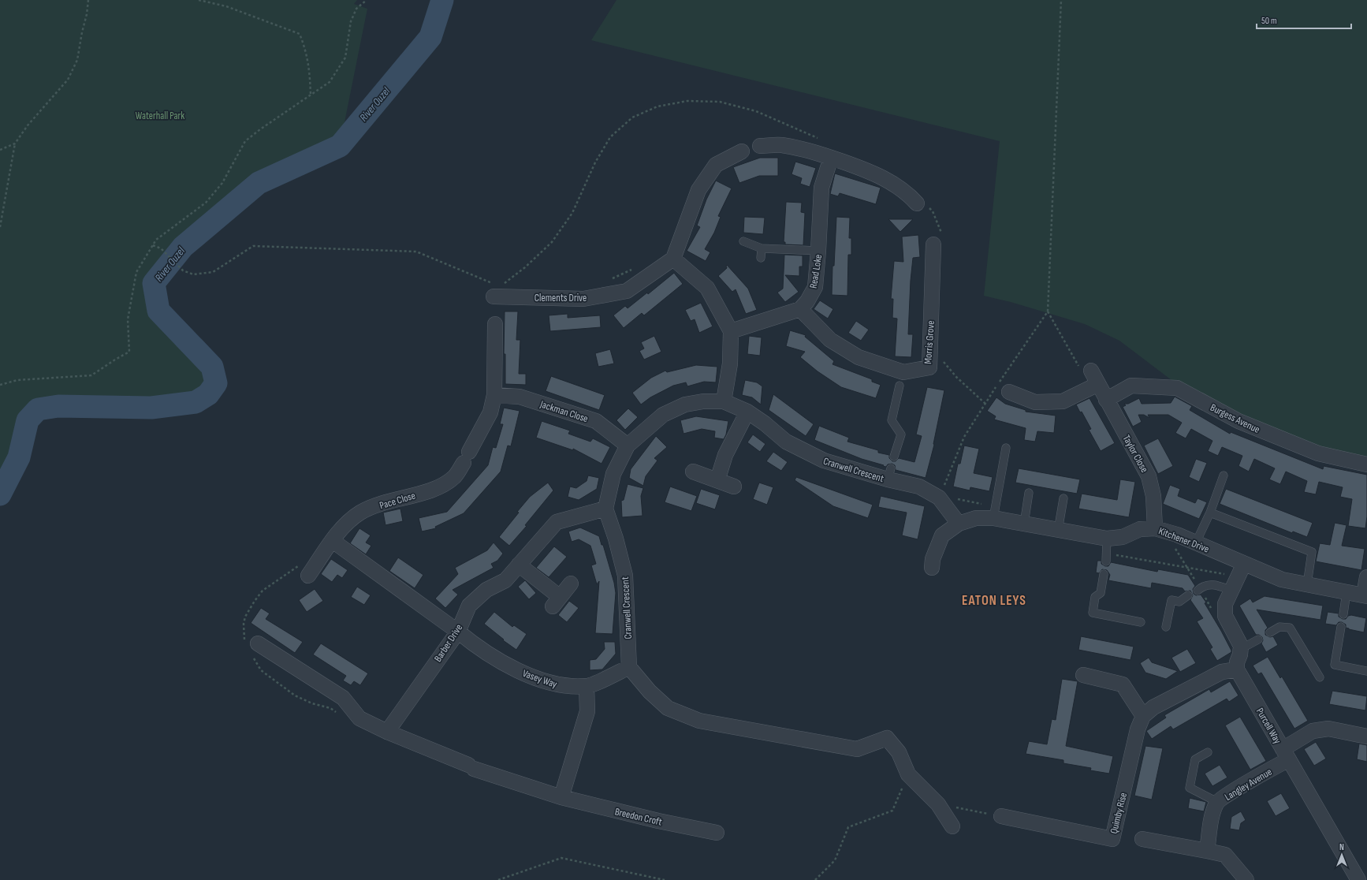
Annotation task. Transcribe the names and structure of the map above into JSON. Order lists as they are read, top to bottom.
{
  "streets": {
    "street": [
      "Read Loke",
      "Clements Drive",
      "Morris Grove",
      "Jackman Close",
      "Burgess Avenue",
      "Taylor Close",
      "Cranwell Crescent",
      "Pace Close",
      "Kitchener Drive",
      "Barber Drive",
      "Vasey Way",
      "Purcell Way",
      "Langley Avenue",
      "Quimby Rise",
      "Breedon Croft"
    ]
  },
  "crossings": [
    ["Read Loke", "Morris Grove"],
    ["Jackman Close", "Cranwell Crescent"],
    ["Jackman Close", "Pace Close"],
    ["Burgess Avenue", "Taylor Close"],
    ["Taylor Close", "Kitchener Drive"],
    ["Cranwell Crescent", "Kitchener Drive"],
    ["Cranwell Crescent", "Barber Drive"],
    ["Cranwell Crescent", "Vasey Way"],
    ["Barber Drive", "Vasey Way"],
    ["Barber Drive", "Breedon Croft"],
    ["Purcell Way", "Langley Avenue"]
  ],
  "districts": ["EATON LEYS"],
  "water": ["River Ouzel"],
  "parks": ["Waterhall Park"],
  "scale_bar": "50 m",
  "north": "top"
}
